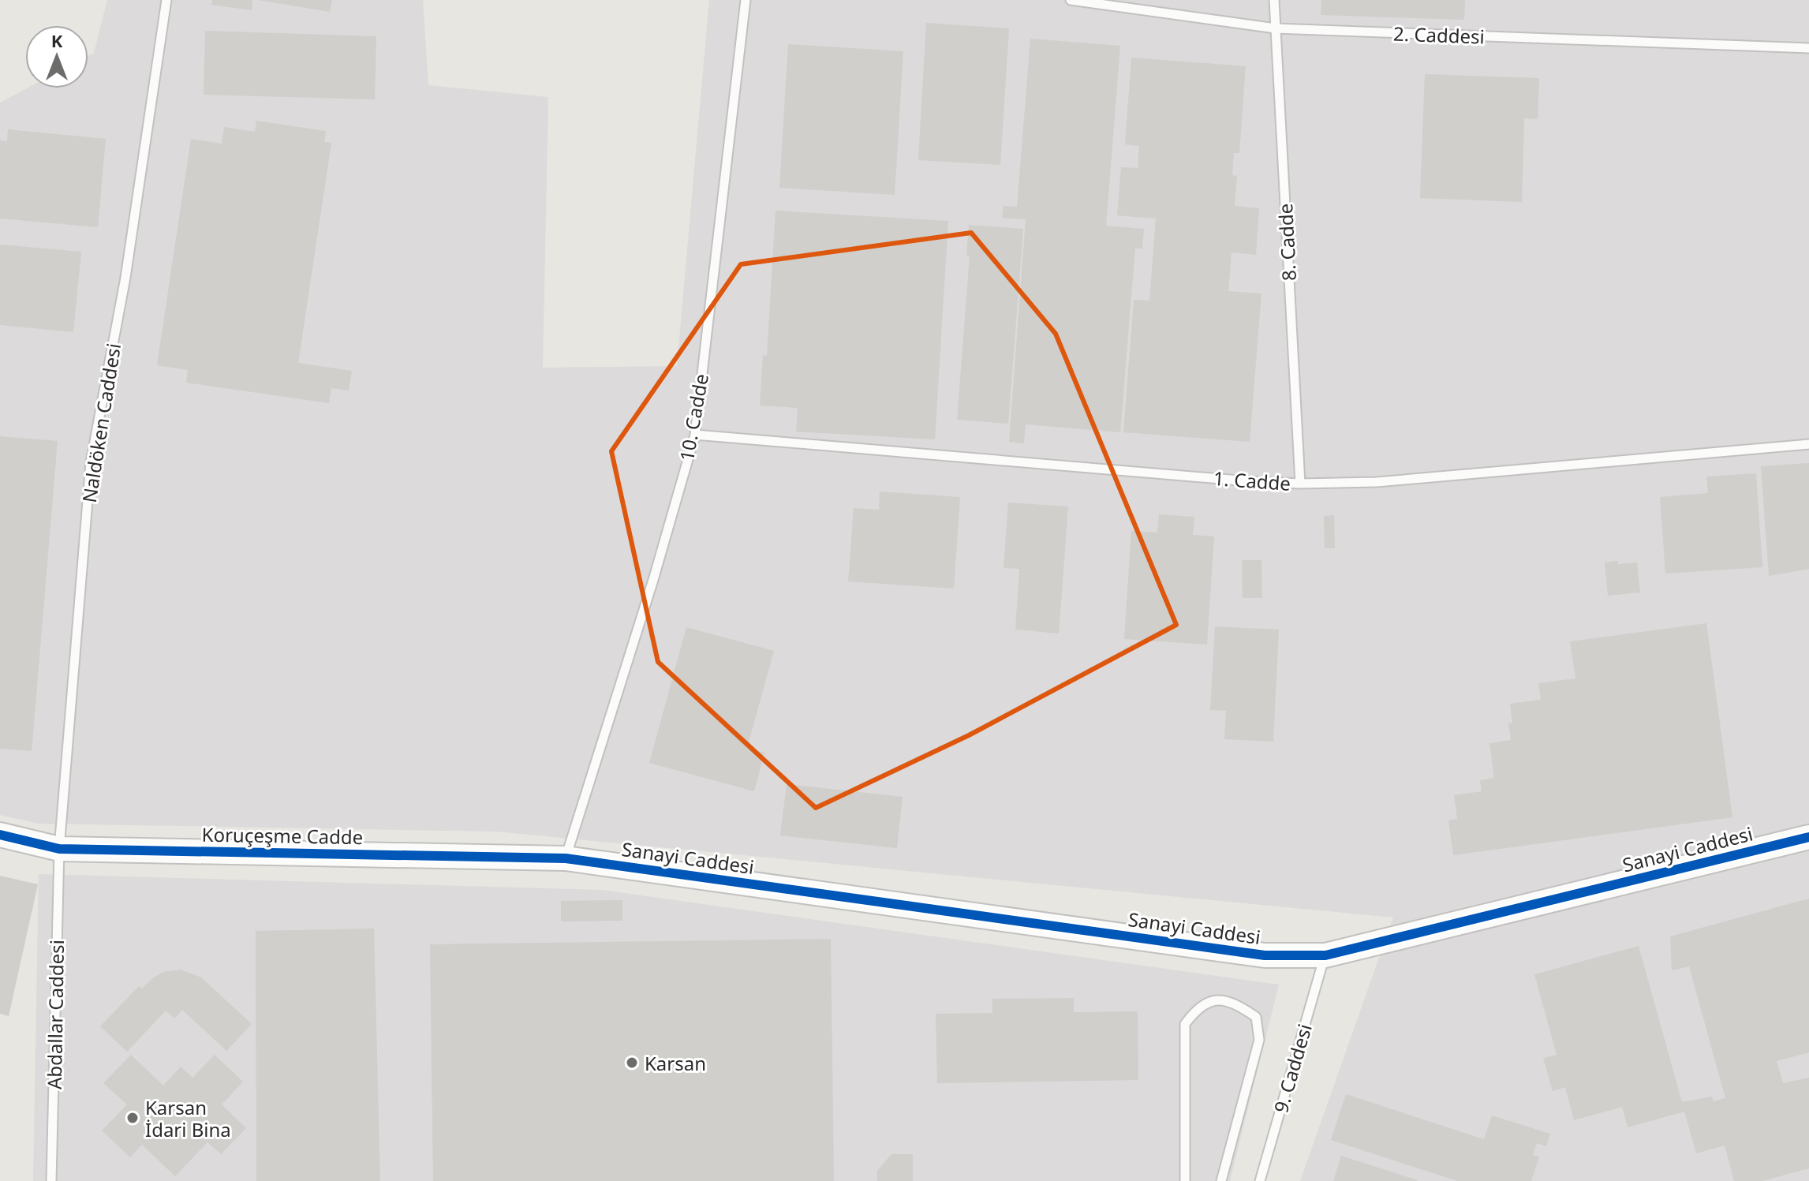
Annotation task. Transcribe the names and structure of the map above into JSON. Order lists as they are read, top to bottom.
{
  "streets": {
    "street": ["Koruçeşme Cadde", "Sanayi Caddesi"],
    "lane": [
      "2. Caddesi",
      "8. Cadde",
      "10. Cadde",
      "Naldöken Caddesi",
      "1. Cadde",
      "Abdallar Caddesi",
      "9. Caddesi"
    ]
  },
  "crossings": [
    ["2. Caddesi", "8. Cadde"],
    ["8. Cadde", "1. Cadde"],
    ["10. Cadde", "1. Cadde"],
    ["10. Cadde", "Koruçeşme Cadde"],
    ["10. Cadde", "Sanayi Caddesi"],
    ["Naldöken Caddesi", "Koruçeşme Cadde"],
    ["Naldöken Caddesi", "Abdallar Caddesi"],
    ["Koruçeşme Cadde", "Sanayi Caddesi"],
    ["Koruçeşme Cadde", "Abdallar Caddesi"],
    ["Sanayi Caddesi", "9. Caddesi"]
  ],
  "places": ["Karsan", "Karsan İdari Bina"],
  "north": "top"
}
